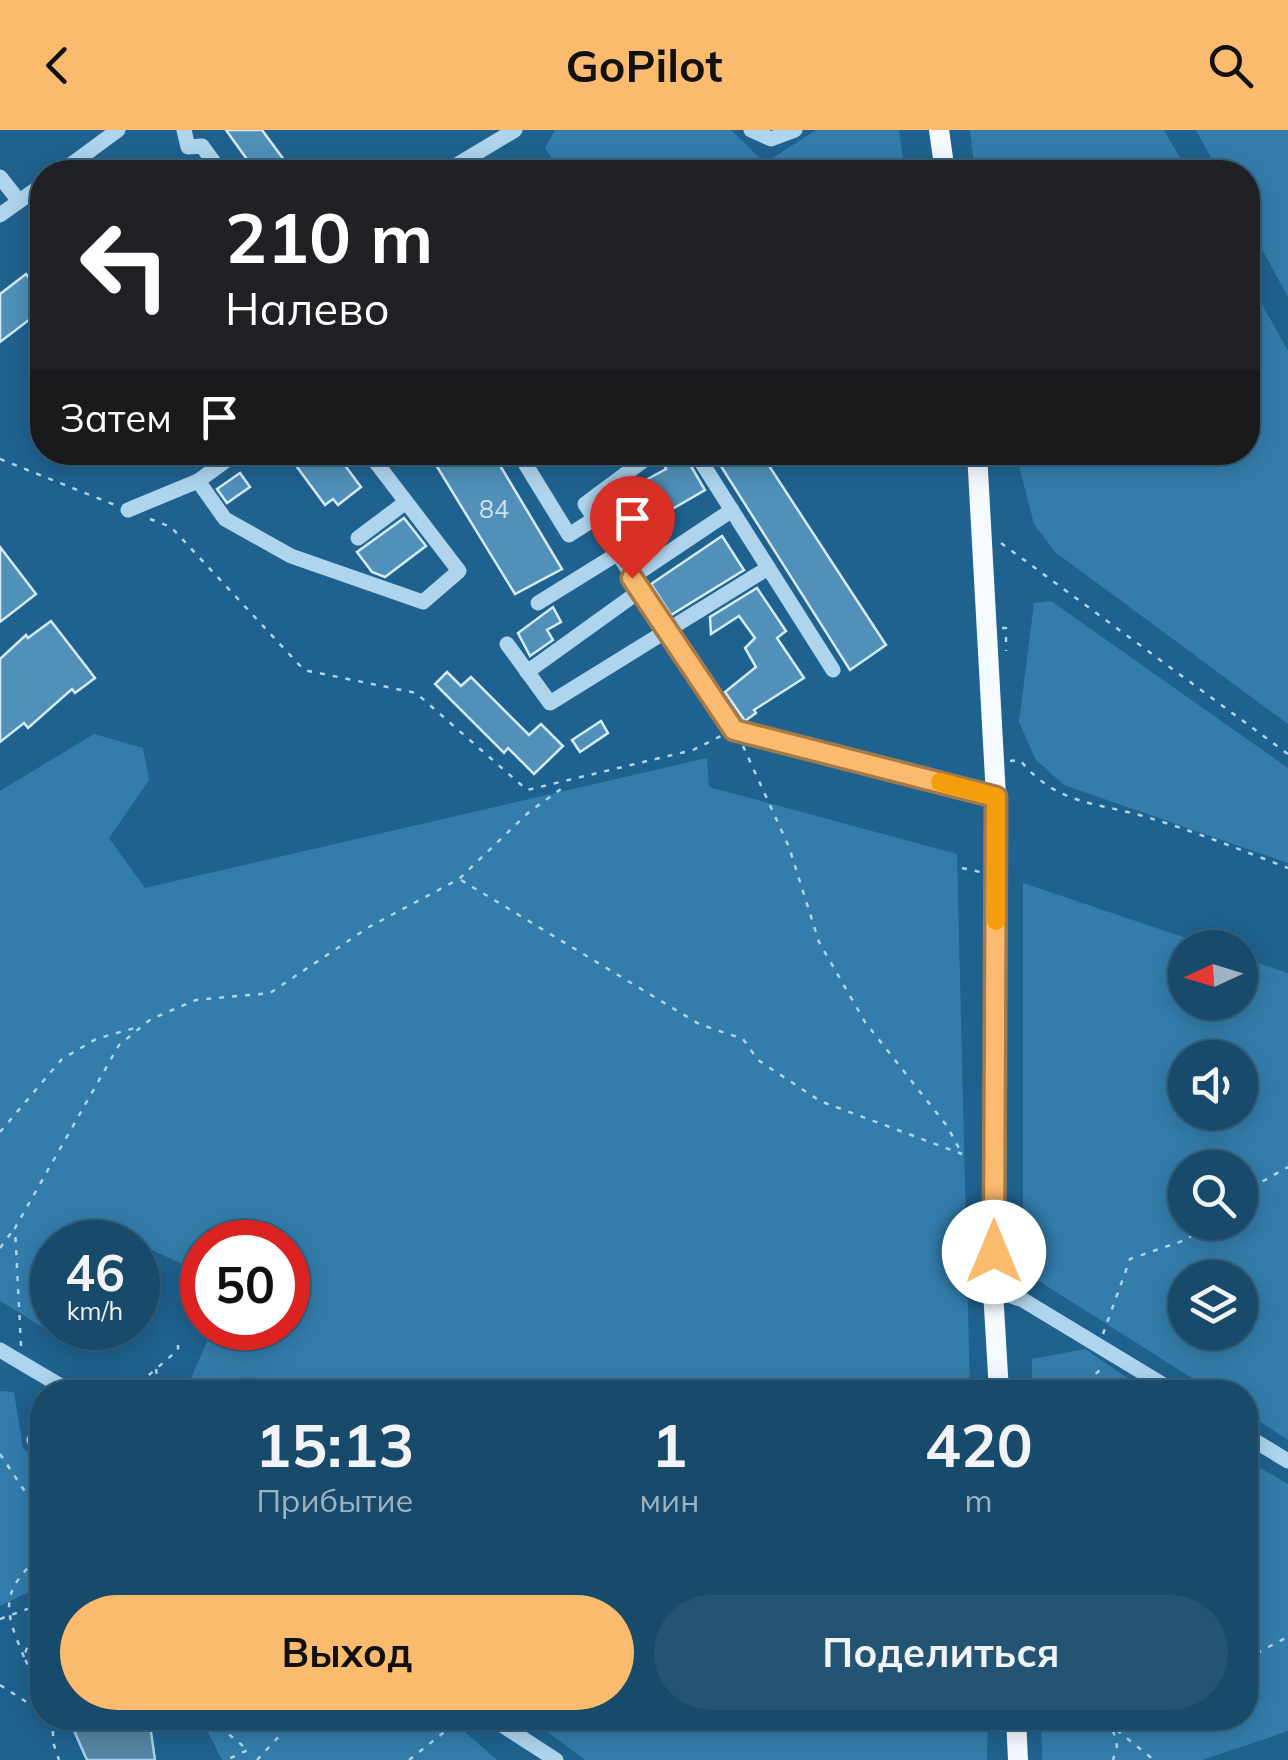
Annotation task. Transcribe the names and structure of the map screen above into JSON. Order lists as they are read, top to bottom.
{
  "house_numbers": ["84"],
  "north": "left",
  "page": {
    "header": "GoPilot",
    "turn": ["210 m", "Налево"],
    "then": "Затем",
    "speed": "46 km/h",
    "limit": "50",
    "eta": [
      "15:13",
      "Прибытие",
      "1",
      "мин",
      "420",
      "m"
    ],
    "buttons": ["Выход", "Поделиться"]
  }
}
